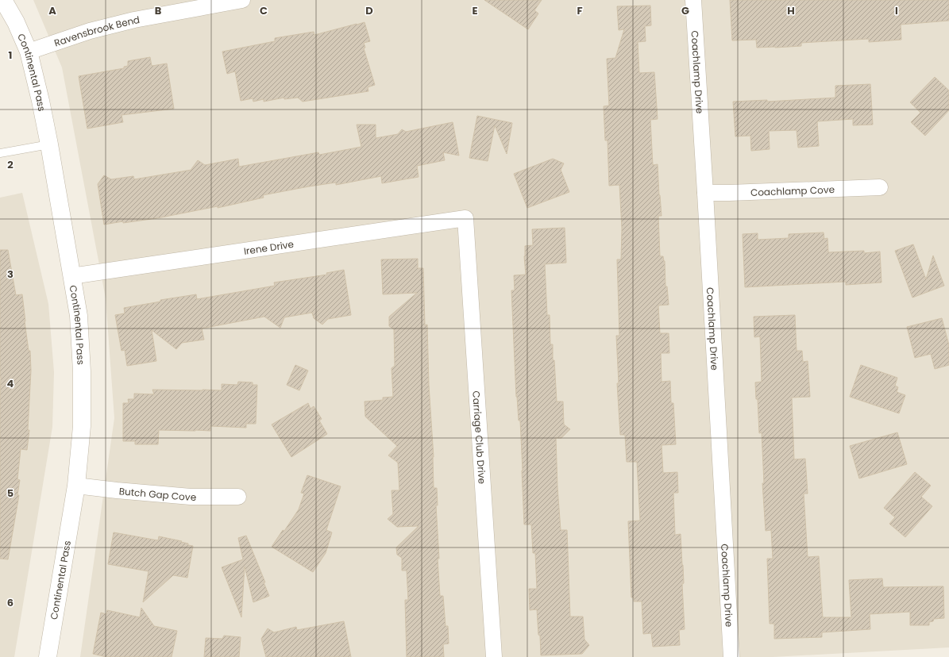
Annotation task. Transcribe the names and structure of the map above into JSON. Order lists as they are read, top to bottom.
{
  "streets": {
    "street": [
      "Ravensbrook Bend",
      "Continental Pass",
      "Coachlamp Drive",
      "Coachlamp Cove",
      "Irene Drive",
      "Carriage Club Drive",
      "Butch Gap Cove"
    ]
  },
  "crossings": [
    ["Ravensbrook Bend", "Continental Pass"],
    ["Continental Pass", "Irene Drive"],
    ["Continental Pass", "Butch Gap Cove"],
    ["Coachlamp Drive", "Coachlamp Cove"],
    ["Irene Drive", "Carriage Club Drive"]
  ],
  "grid": {
    "columns": [
      "A",
      "B",
      "C",
      "D",
      "E",
      "F",
      "G",
      "H",
      "I"
    ],
    "rows": [
      "1",
      "2",
      "3",
      "4",
      "5",
      "6"
    ]
  }
}
